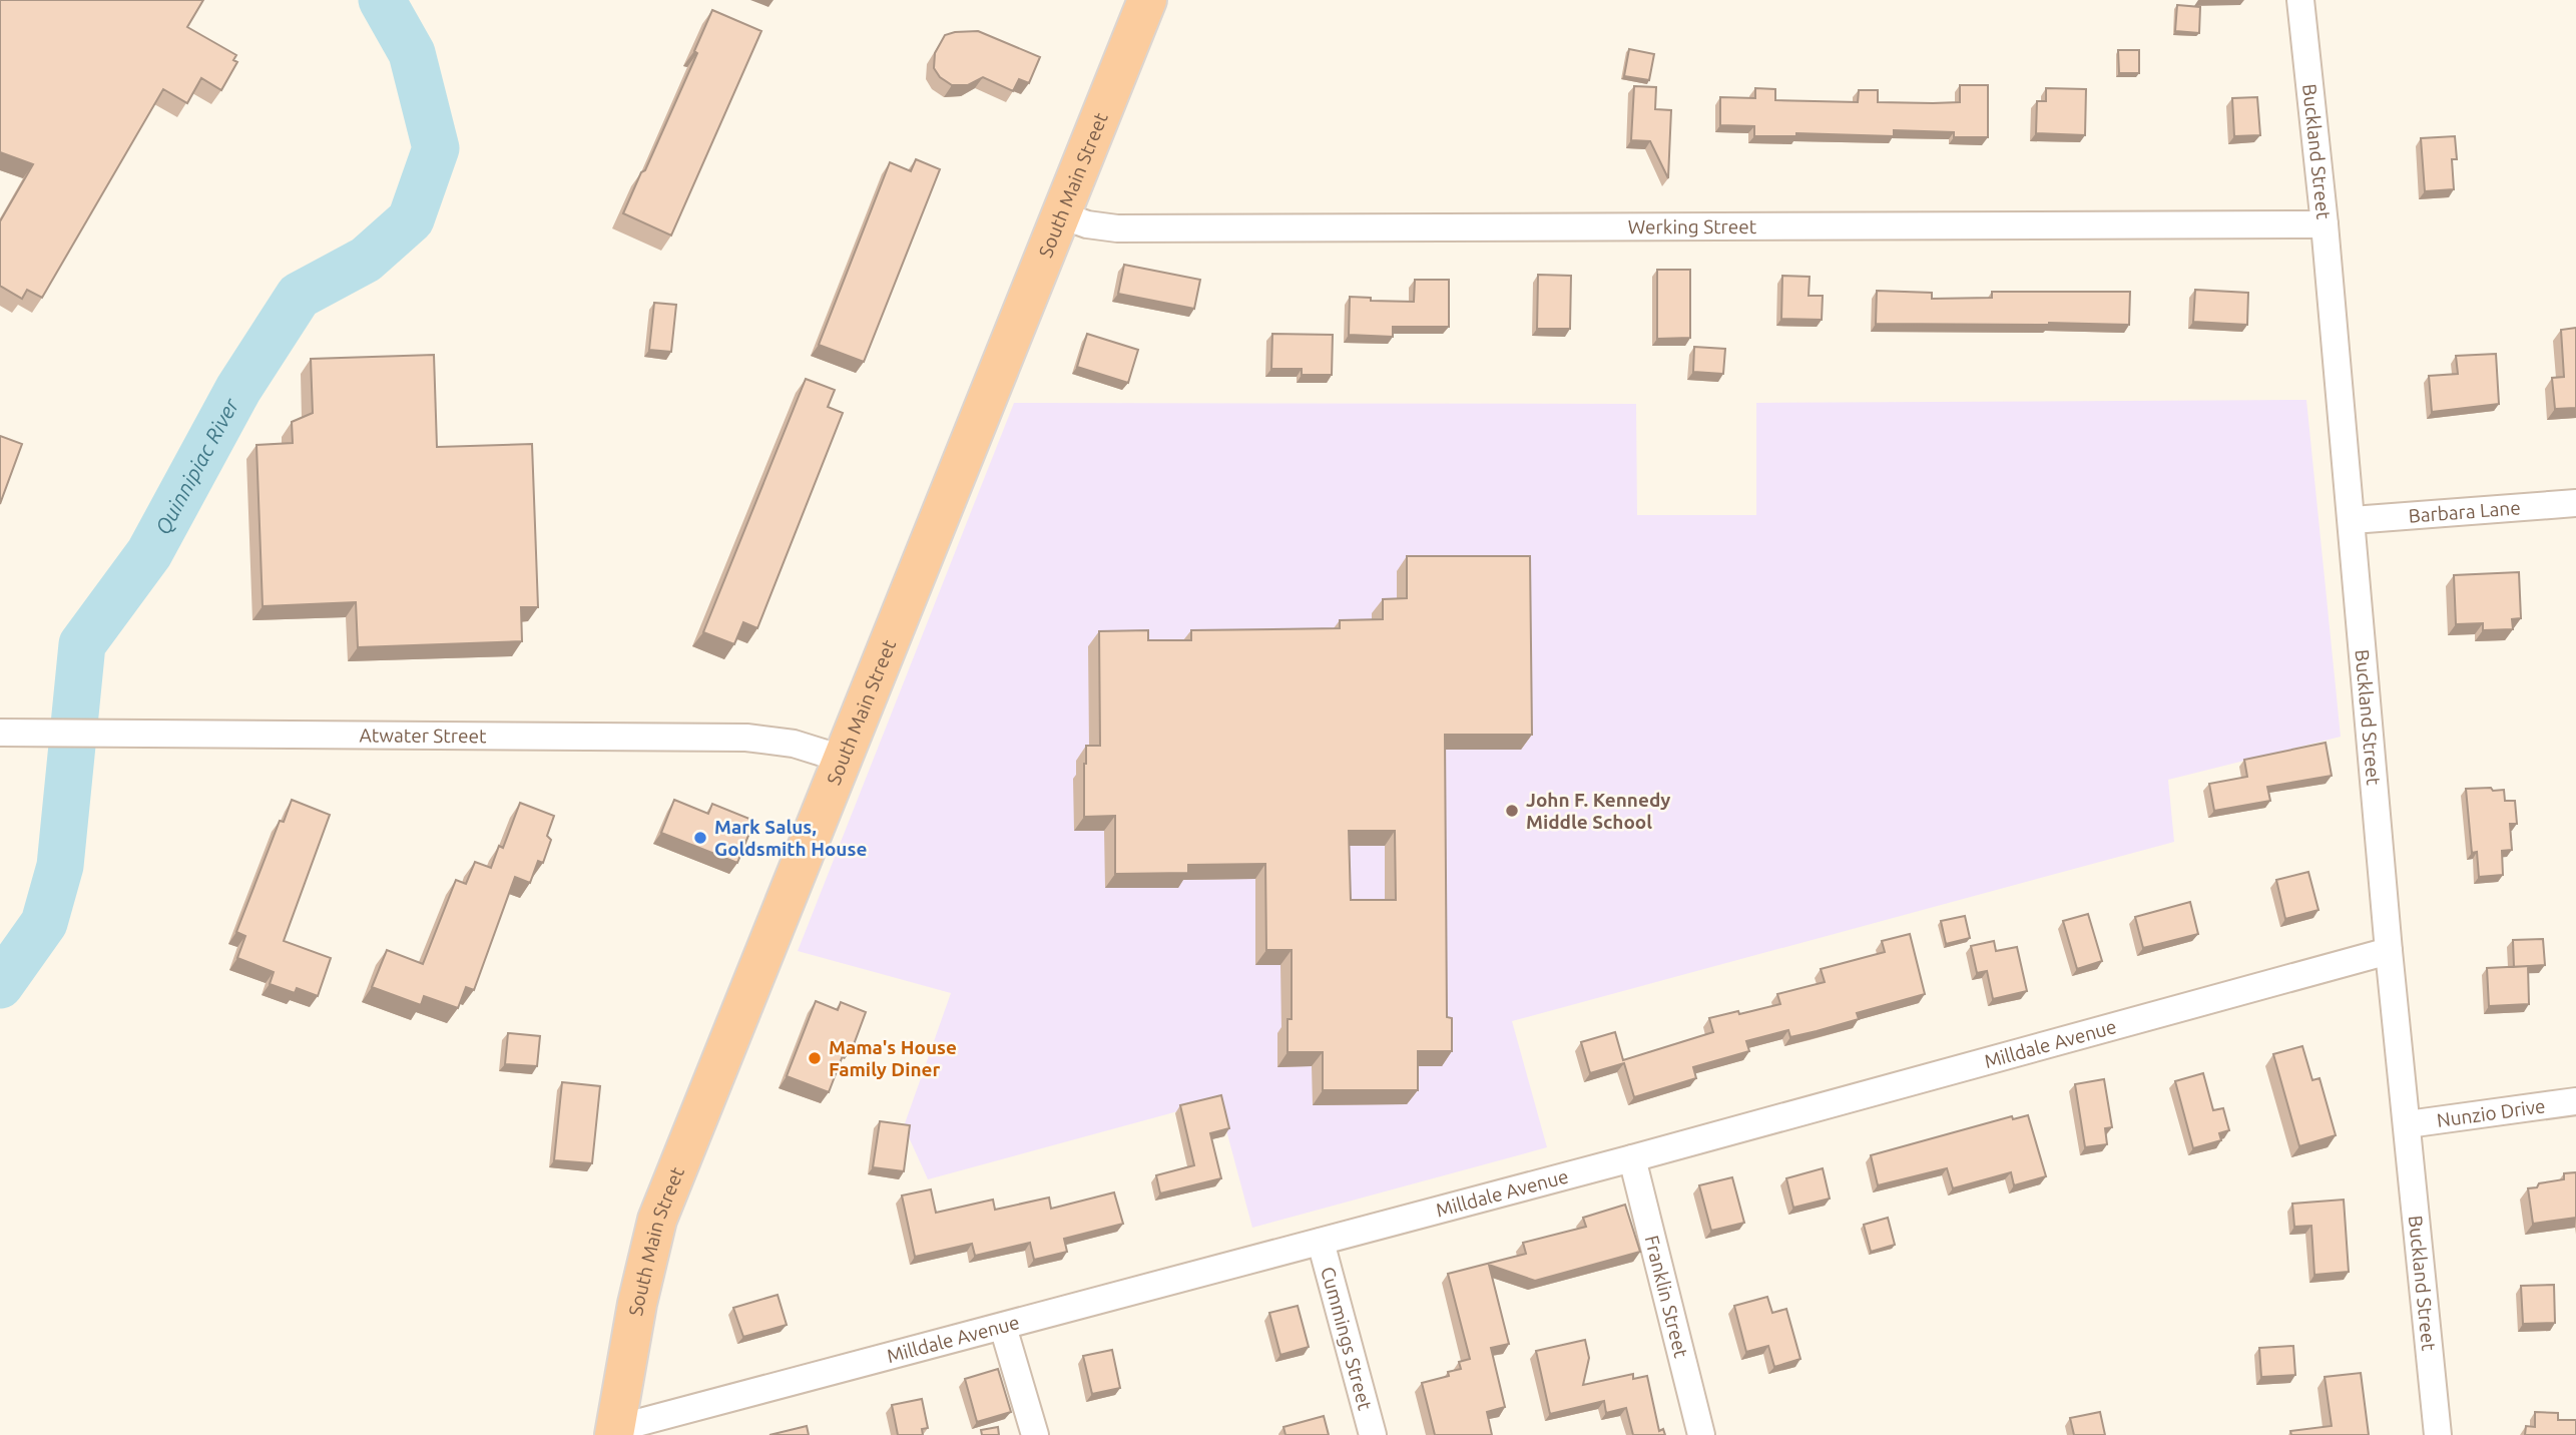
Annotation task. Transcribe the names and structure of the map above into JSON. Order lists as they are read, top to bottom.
{
  "streets": {
    "highway": ["South Main Street"],
    "street": [
      "Buckland Street",
      "Werking Street",
      "Barbara Lane",
      "Atwater Street",
      "Milldale Avenue",
      "Nunzio Drive",
      "Franklin Street",
      "Cummings Street"
    ]
  },
  "crossings": [
    ["Buckland Street", "Werking Street"],
    ["Buckland Street", "Barbara Lane"],
    ["Buckland Street", "Milldale Avenue"],
    ["Buckland Street", "Nunzio Drive"],
    ["South Main Street", "Werking Street"],
    ["South Main Street", "Atwater Street"],
    ["South Main Street", "Milldale Avenue"],
    ["Milldale Avenue", "Franklin Street"],
    ["Milldale Avenue", "Cummings Street"]
  ],
  "water": ["Quinnipiac River"],
  "places": ["John F. Kennedy Middle School", "Mark Salus, Goldsmith House", "Mama's House Family Diner"]
}
